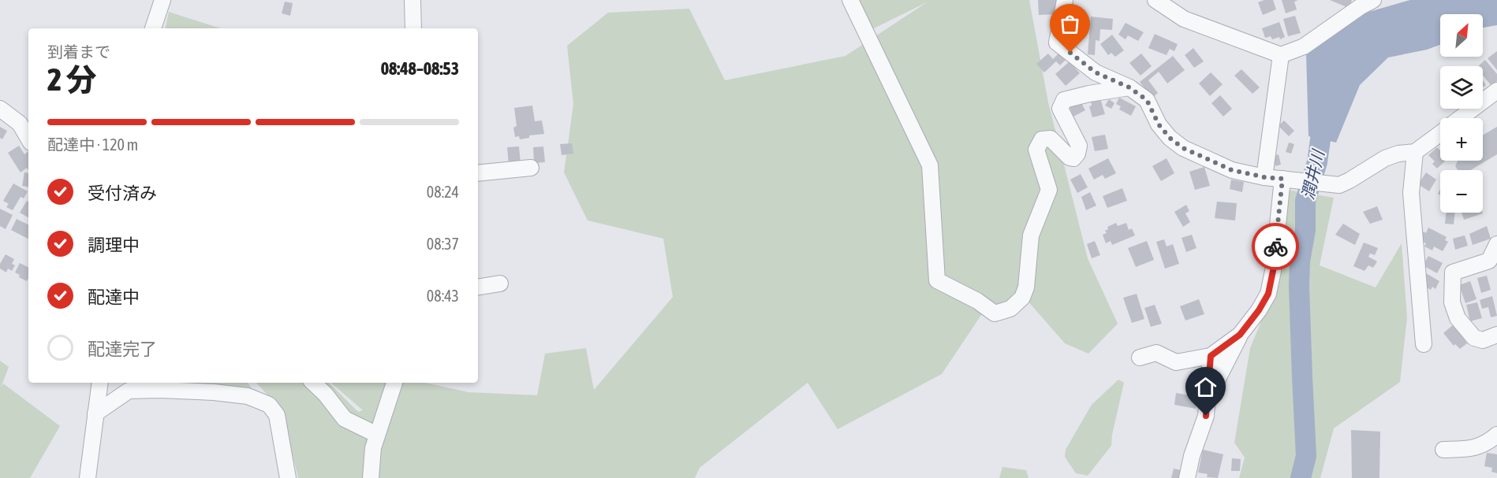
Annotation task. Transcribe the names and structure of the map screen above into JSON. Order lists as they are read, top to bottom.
{
  "water": ["潤井川"],
  "north": "top right",
  "page": {
    "map_buttons": ["+", "−"],
    "heading": ["2 分", "到着まで", "08:48–08:53"],
    "bar": "配達中 · 120 m",
    "list": [
      ["受付済み", "08:24"],
      ["調理中", "08:37"],
      ["配達中", "08:43"],
      "配達完了"
    ]
  }
}
